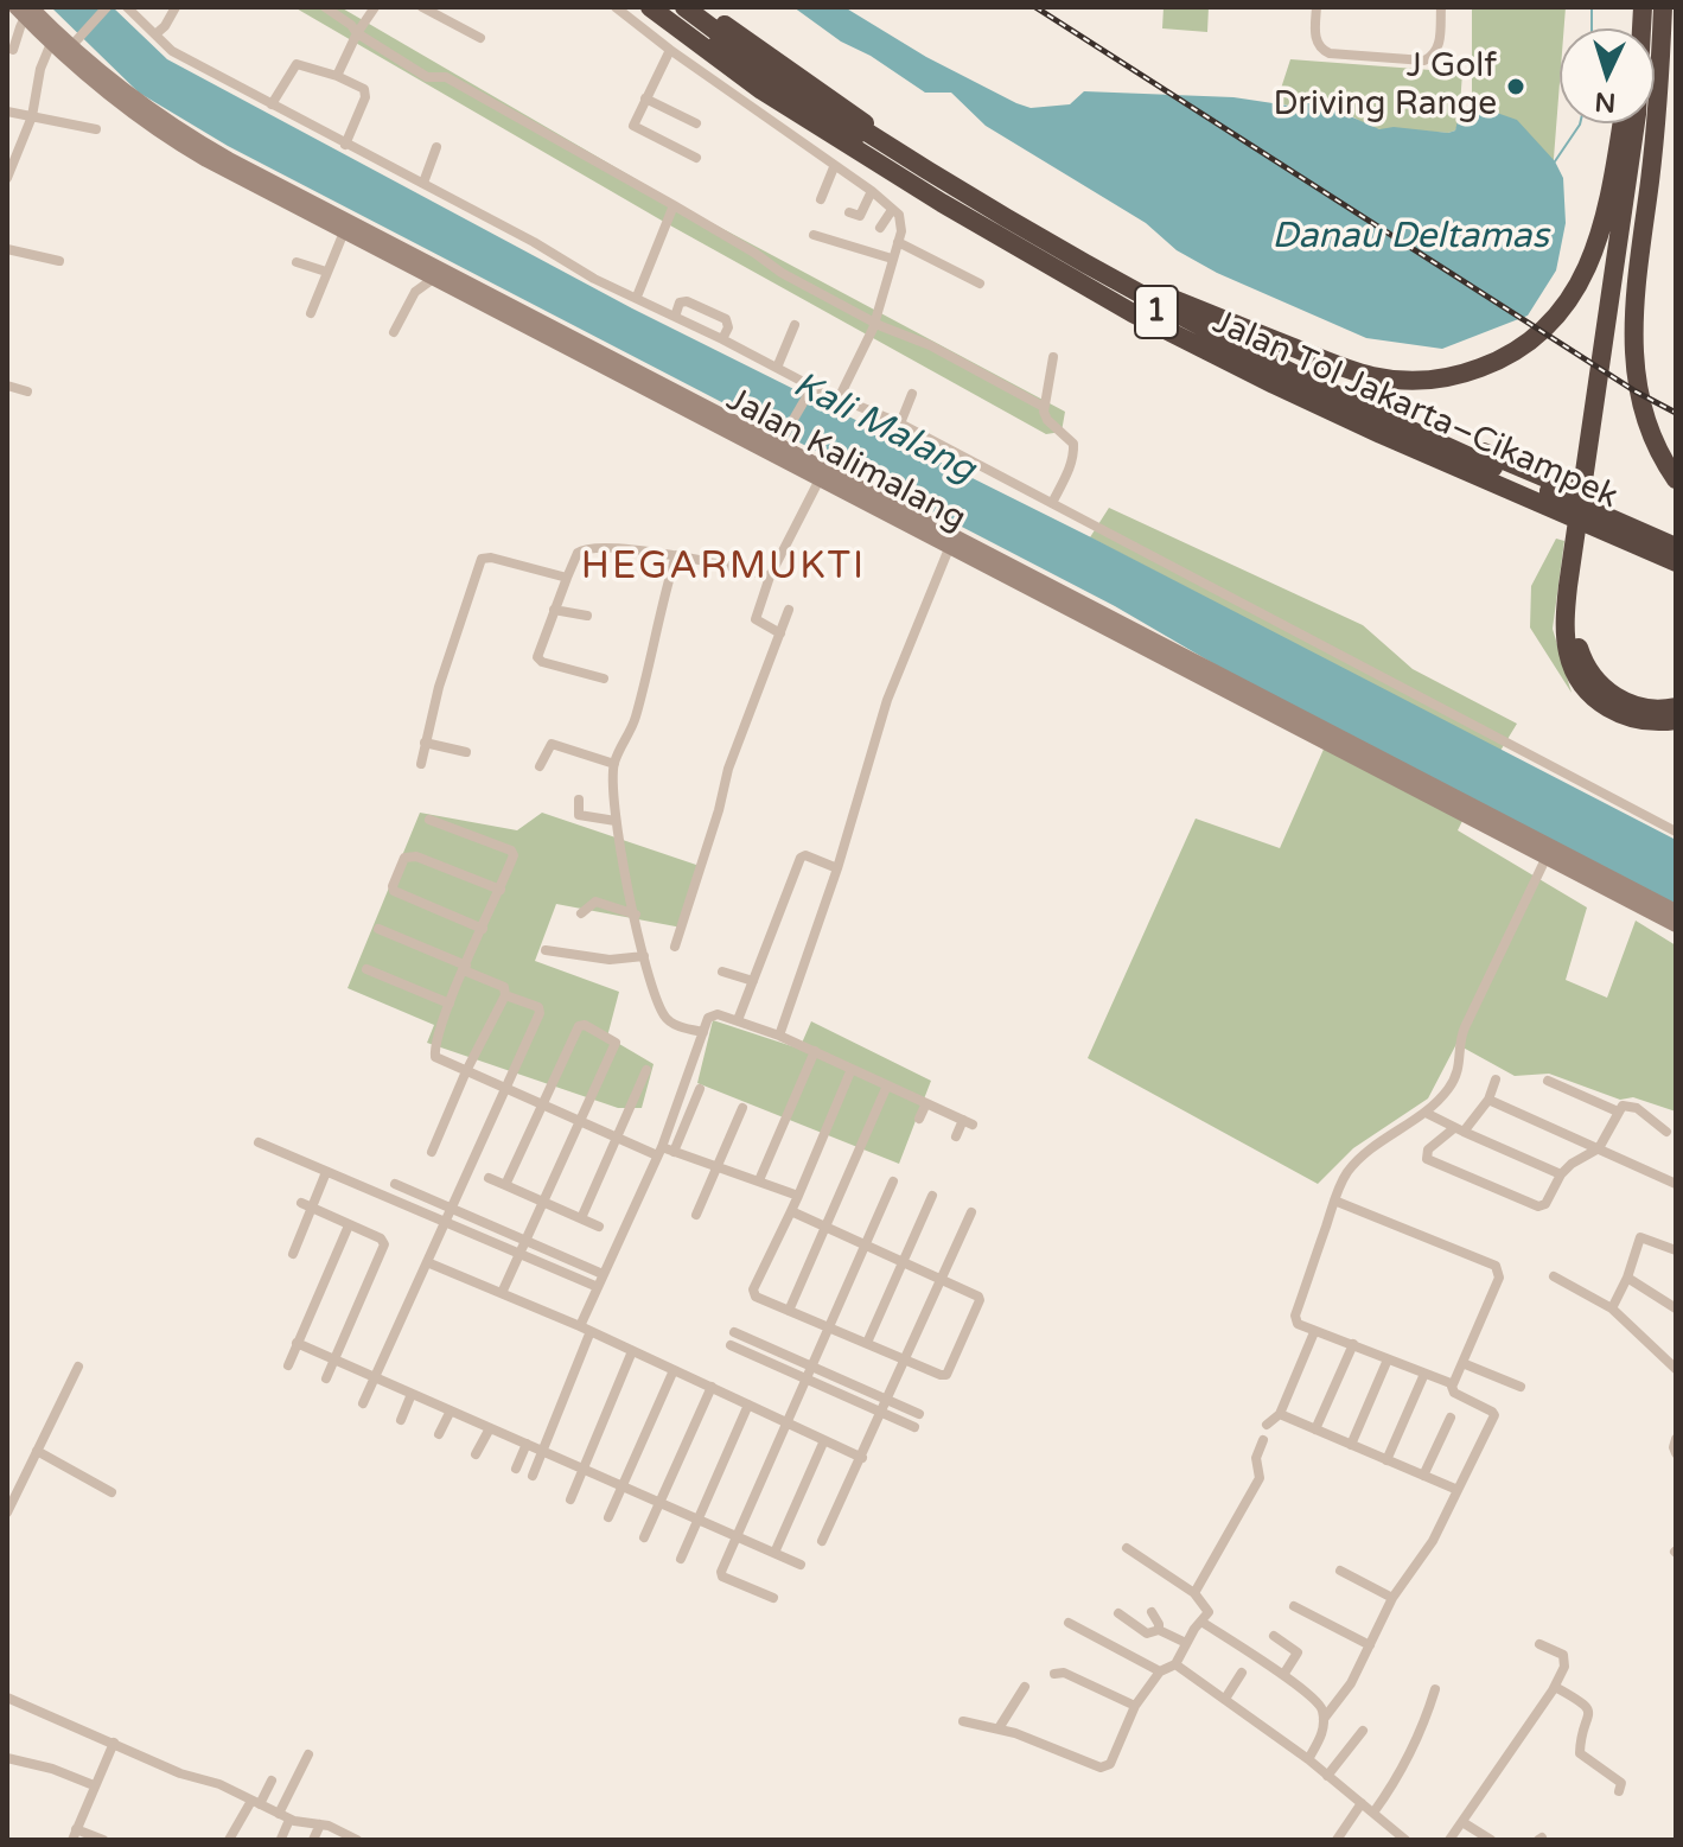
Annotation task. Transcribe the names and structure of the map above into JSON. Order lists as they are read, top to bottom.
{
  "streets": {
    "highway": ["1", "Jalan Tol Jakarta–Cikampek"],
    "main road": ["Jalan Kalimalang"]
  },
  "crossings": [
    ["1", "Jalan Tol Jakarta–Cikampek"]
  ],
  "districts": ["HEGARMUKTI"],
  "water": ["Danau Deltamas", "Kali Malang"],
  "places": ["J Golf Driving Range"],
  "north": "bottom"
}
